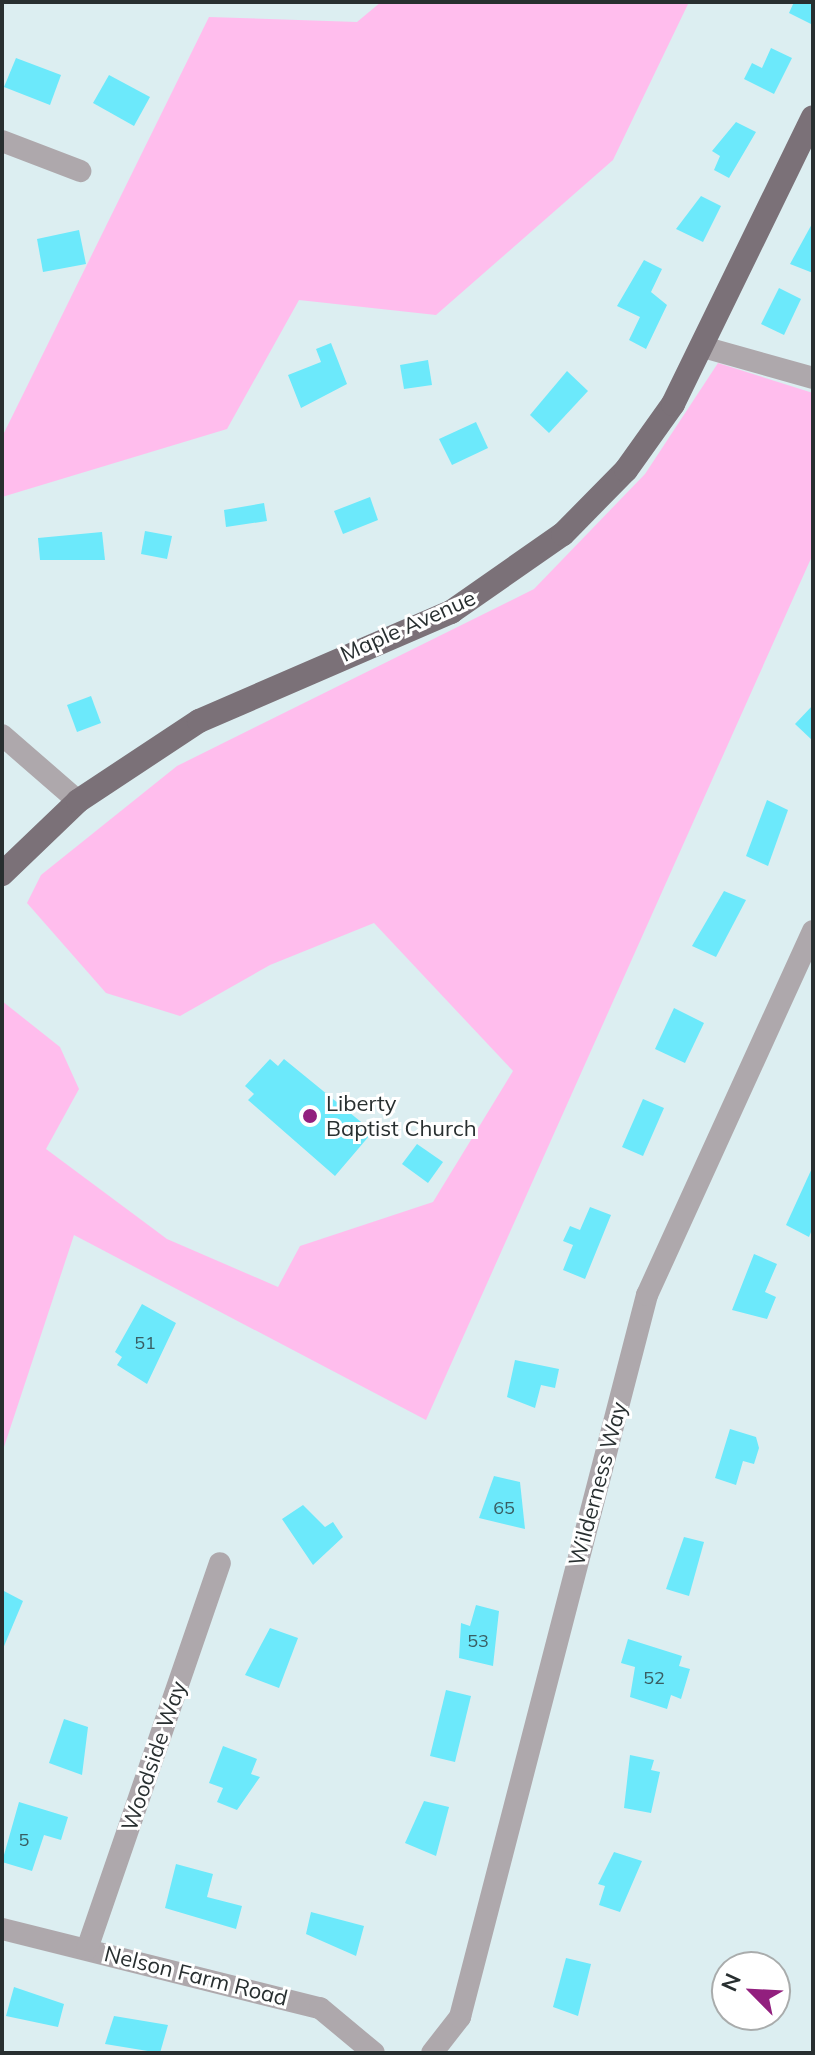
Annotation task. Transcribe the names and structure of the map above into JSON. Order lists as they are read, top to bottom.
{
  "streets": {
    "main road": ["Maple Avenue"],
    "street": ["Wilderness Way", "Woodside Way", "Nelson Farm Road"]
  },
  "crossings": [
    ["Woodside Way", "Nelson Farm Road"]
  ],
  "places": ["Liberty Baptist Church"],
  "house_numbers": [
    "51",
    "65",
    "53",
    "52",
    "5"
  ],
  "north": "top left"
}
